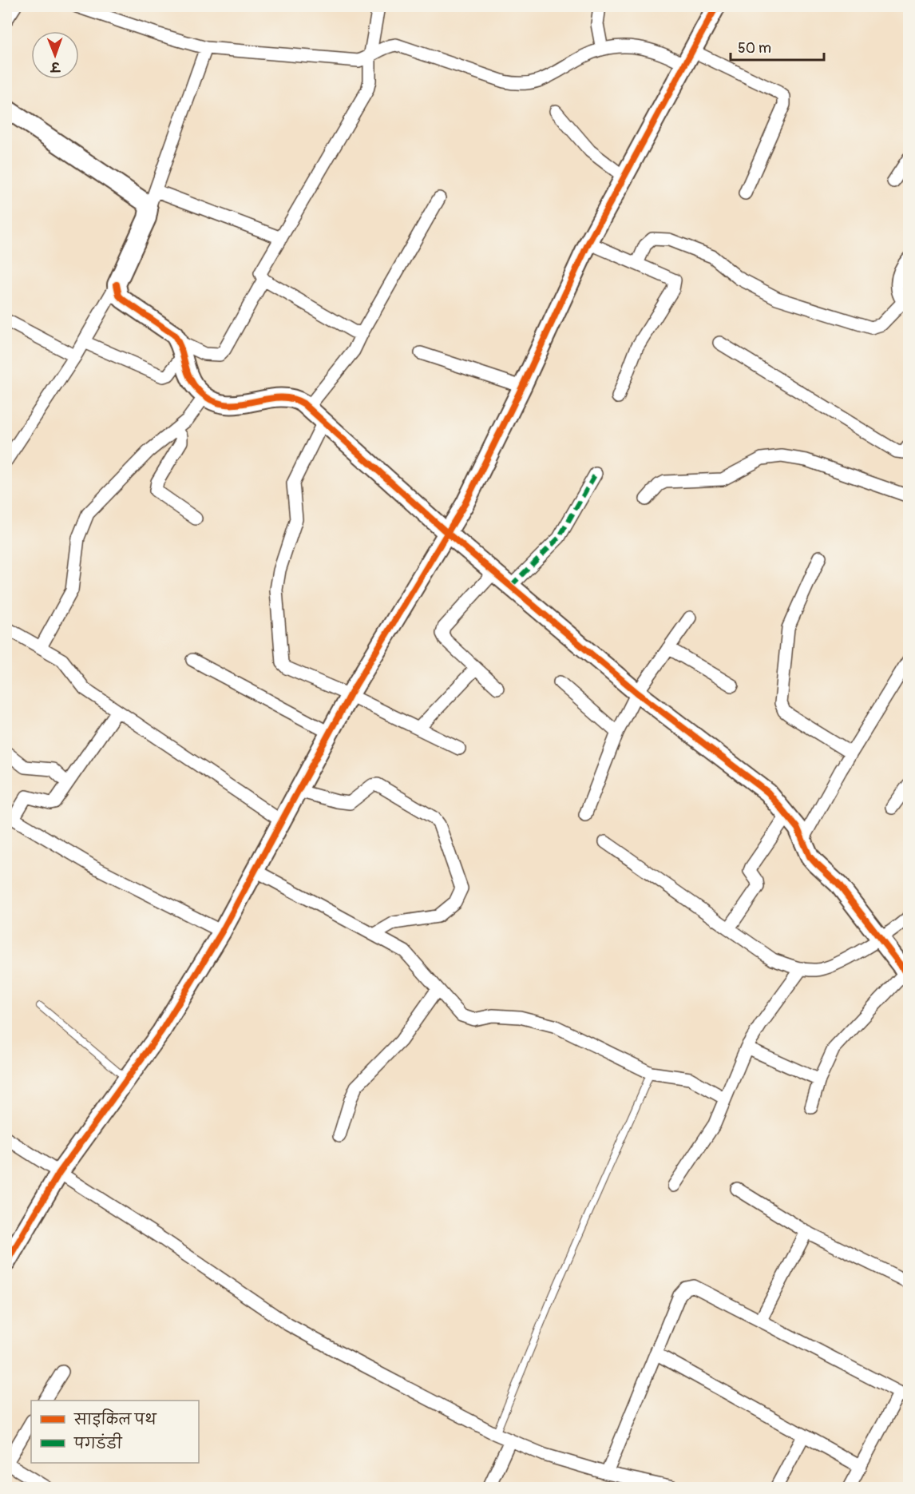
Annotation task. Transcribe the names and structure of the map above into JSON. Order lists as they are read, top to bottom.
{
  "legend": ["साइकिल पथ", "पगडंडी"],
  "scale_bar": "50 m",
  "north": "bottom"
}
